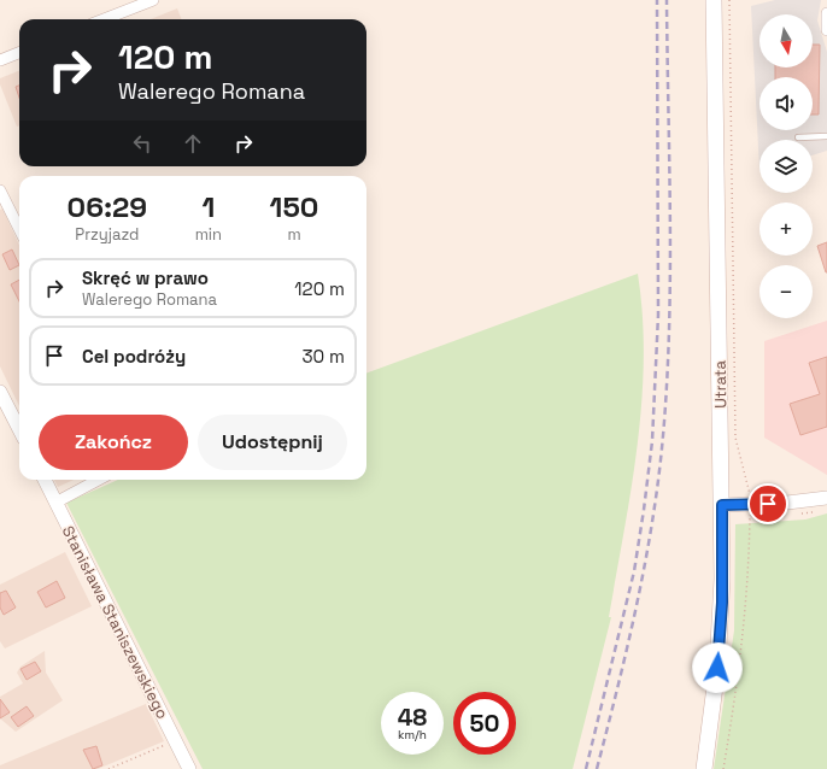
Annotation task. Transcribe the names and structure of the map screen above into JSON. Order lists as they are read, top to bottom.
{
  "streets": {
    "main road": ["Utrata"],
    "street": ["Stanisława Staniszewskiego"]
  },
  "north": "bottom",
  "page": {
    "map_buttons": ["+", "−"],
    "turn": ["120 m", "Walerego Romana"],
    "eta": [
      "06:29",
      "Przyjazd",
      "1",
      "min",
      "150",
      "m"
    ],
    "list": [
      {
        "name": "Skręć w prawo",
        "note": "Walerego Romana",
        "value": "120 m"
      },
      {
        "name": "Cel podróży",
        "value": "30 m"
      }
    ],
    "buttons": ["Zakończ", "Udostępnij"],
    "speed": "48 km/h",
    "limit": "50"
  }
}
